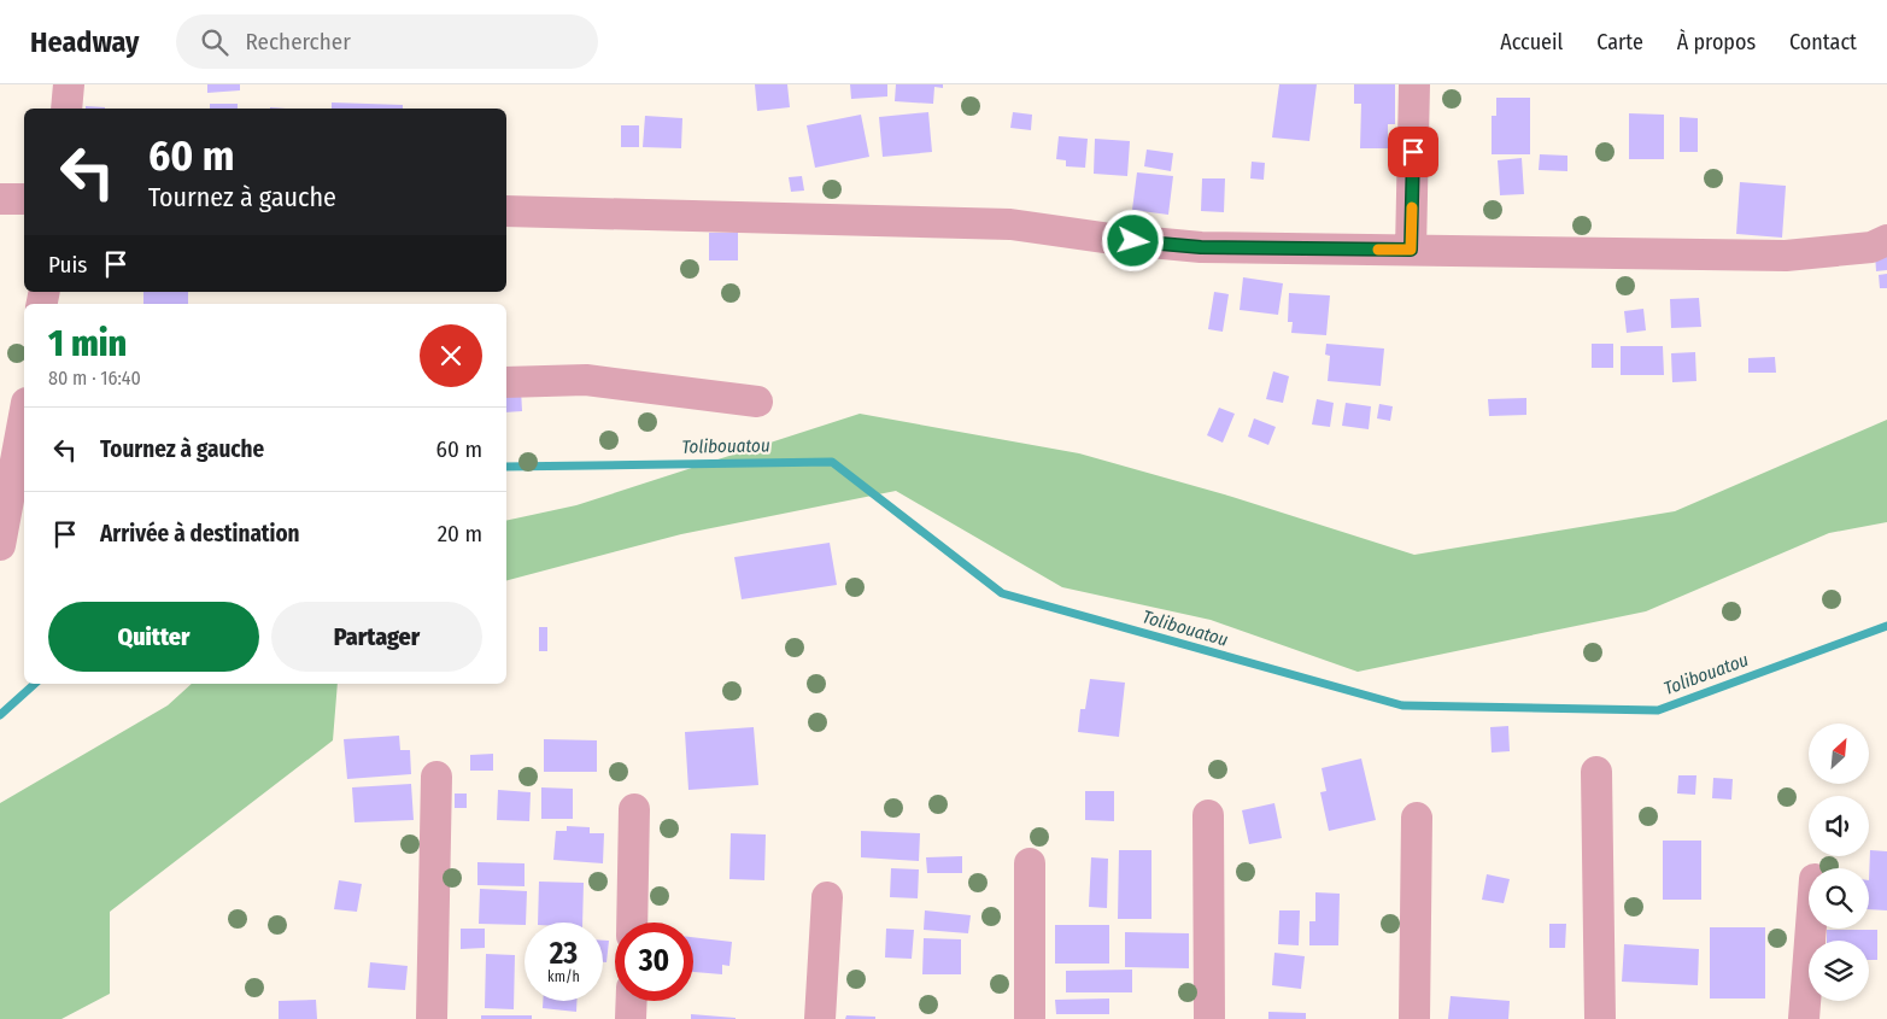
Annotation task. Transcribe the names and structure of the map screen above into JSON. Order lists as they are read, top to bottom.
{
  "water": ["Tolibouatou"],
  "north": "top right",
  "page": {
    "header": "Headway",
    "search": "Rechercher",
    "nav": [
      "Accueil",
      "Carte",
      "À propos",
      "Contact"
    ],
    "turn": ["60 m", "Tournez à gauche"],
    "then": "Puis",
    "heading": ["1 min", "80 m · 16:40"],
    "list": [
      {
        "name": "Tournez à gauche",
        "value": "60 m"
      },
      {
        "name": "Arrivée à destination",
        "value": "20 m"
      }
    ],
    "buttons": ["Quitter", "Partager"],
    "speed": "23 km/h",
    "limit": "30"
  }
}
